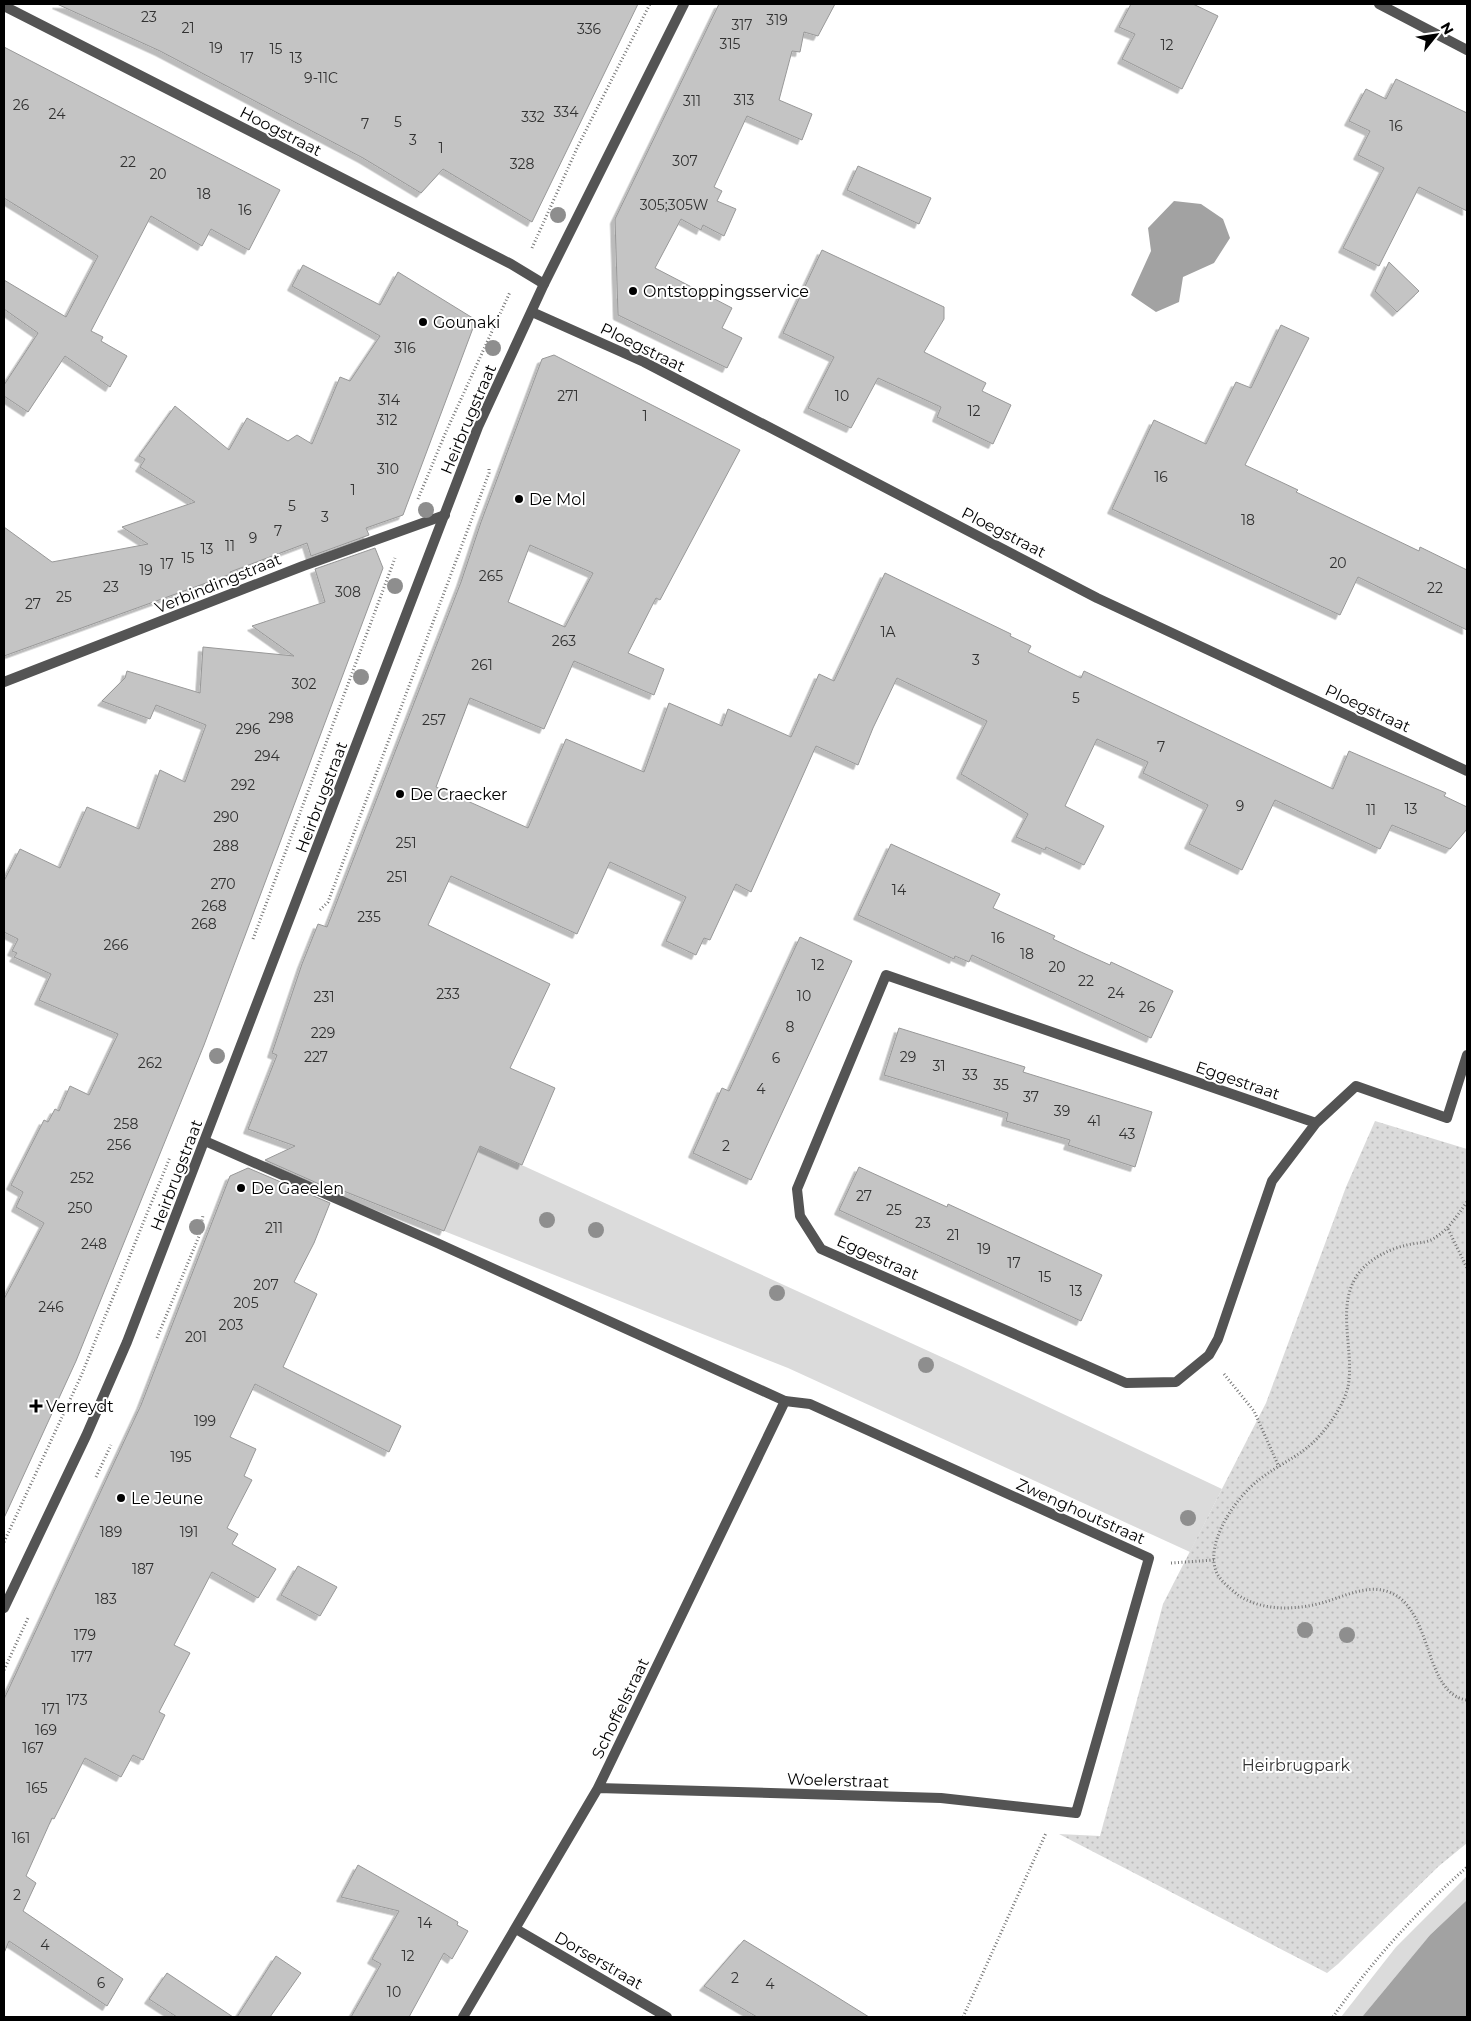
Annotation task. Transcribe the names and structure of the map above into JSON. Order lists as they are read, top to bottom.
{
  "streets": {
    "street": [
      "Hoogstraat",
      "Ploegstraat",
      "Heirbrugstraat",
      "Verbindingstraat",
      "Eggestraat",
      "Zwenghoutstraat",
      "Schoffelstraat",
      "Woelerstraat",
      "Dorserstraat"
    ]
  },
  "crossings": [
    ["Hoogstraat", "Heirbrugstraat"],
    ["Ploegstraat", "Heirbrugstraat"],
    ["Heirbrugstraat", "Verbindingstraat"],
    ["Heirbrugstraat", "Zwenghoutstraat"],
    ["Zwenghoutstraat", "Schoffelstraat"],
    ["Zwenghoutstraat", "Woelerstraat"],
    ["Schoffelstraat", "Woelerstraat"],
    ["Schoffelstraat", "Dorserstraat"]
  ],
  "parks": ["Heirbrugpark"],
  "places": {
    "other": [
      "Ontstoppingsservice",
      "Gounaki",
      "De Mol",
      "De Craecker",
      "De Gaeelen",
      "Le Jeune"
    ],
    "health": ["Verreydt"]
  },
  "house_numbers": [
    "23",
    "319",
    "317",
    "21",
    "336",
    "315",
    "12",
    "19",
    "15",
    "17",
    "13",
    "9-11C",
    "313",
    "311",
    "26",
    "334",
    "24",
    "332",
    "5",
    "7",
    "16",
    "3",
    "1",
    "307",
    "22",
    "328",
    "20",
    "18",
    "305;305W",
    "16",
    "316",
    "271",
    "10",
    "314",
    "12",
    "1",
    "312",
    "310",
    "16",
    "1",
    "5",
    "3",
    "18",
    "7",
    "9",
    "11",
    "13",
    "15",
    "20",
    "17",
    "19",
    "265",
    "23",
    "22",
    "308",
    "25",
    "27",
    "1A",
    "263",
    "3",
    "261",
    "302",
    "5",
    "298",
    "257",
    "296",
    "7",
    "294",
    "292",
    "9",
    "13",
    "11",
    "290",
    "251",
    "288",
    "251",
    "270",
    "14",
    "268",
    "235",
    "268",
    "16",
    "266",
    "18",
    "12",
    "20",
    "22",
    "24",
    "233",
    "10",
    "231",
    "26",
    "8",
    "229",
    "227",
    "29",
    "6",
    "262",
    "31",
    "33",
    "35",
    "4",
    "37",
    "39",
    "41",
    "258",
    "43",
    "256",
    "2",
    "252",
    "27",
    "250",
    "25",
    "23",
    "211",
    "21",
    "248",
    "19",
    "17",
    "15",
    "207",
    "13",
    "205",
    "246",
    "203",
    "201",
    "199",
    "195",
    "189",
    "191",
    "187",
    "183",
    "179",
    "177",
    "173",
    "171",
    "169",
    "167",
    "165",
    "161",
    "2",
    "14",
    "4",
    "12",
    "2",
    "6",
    "4",
    "10"
  ],
  "north": "top right"
}
